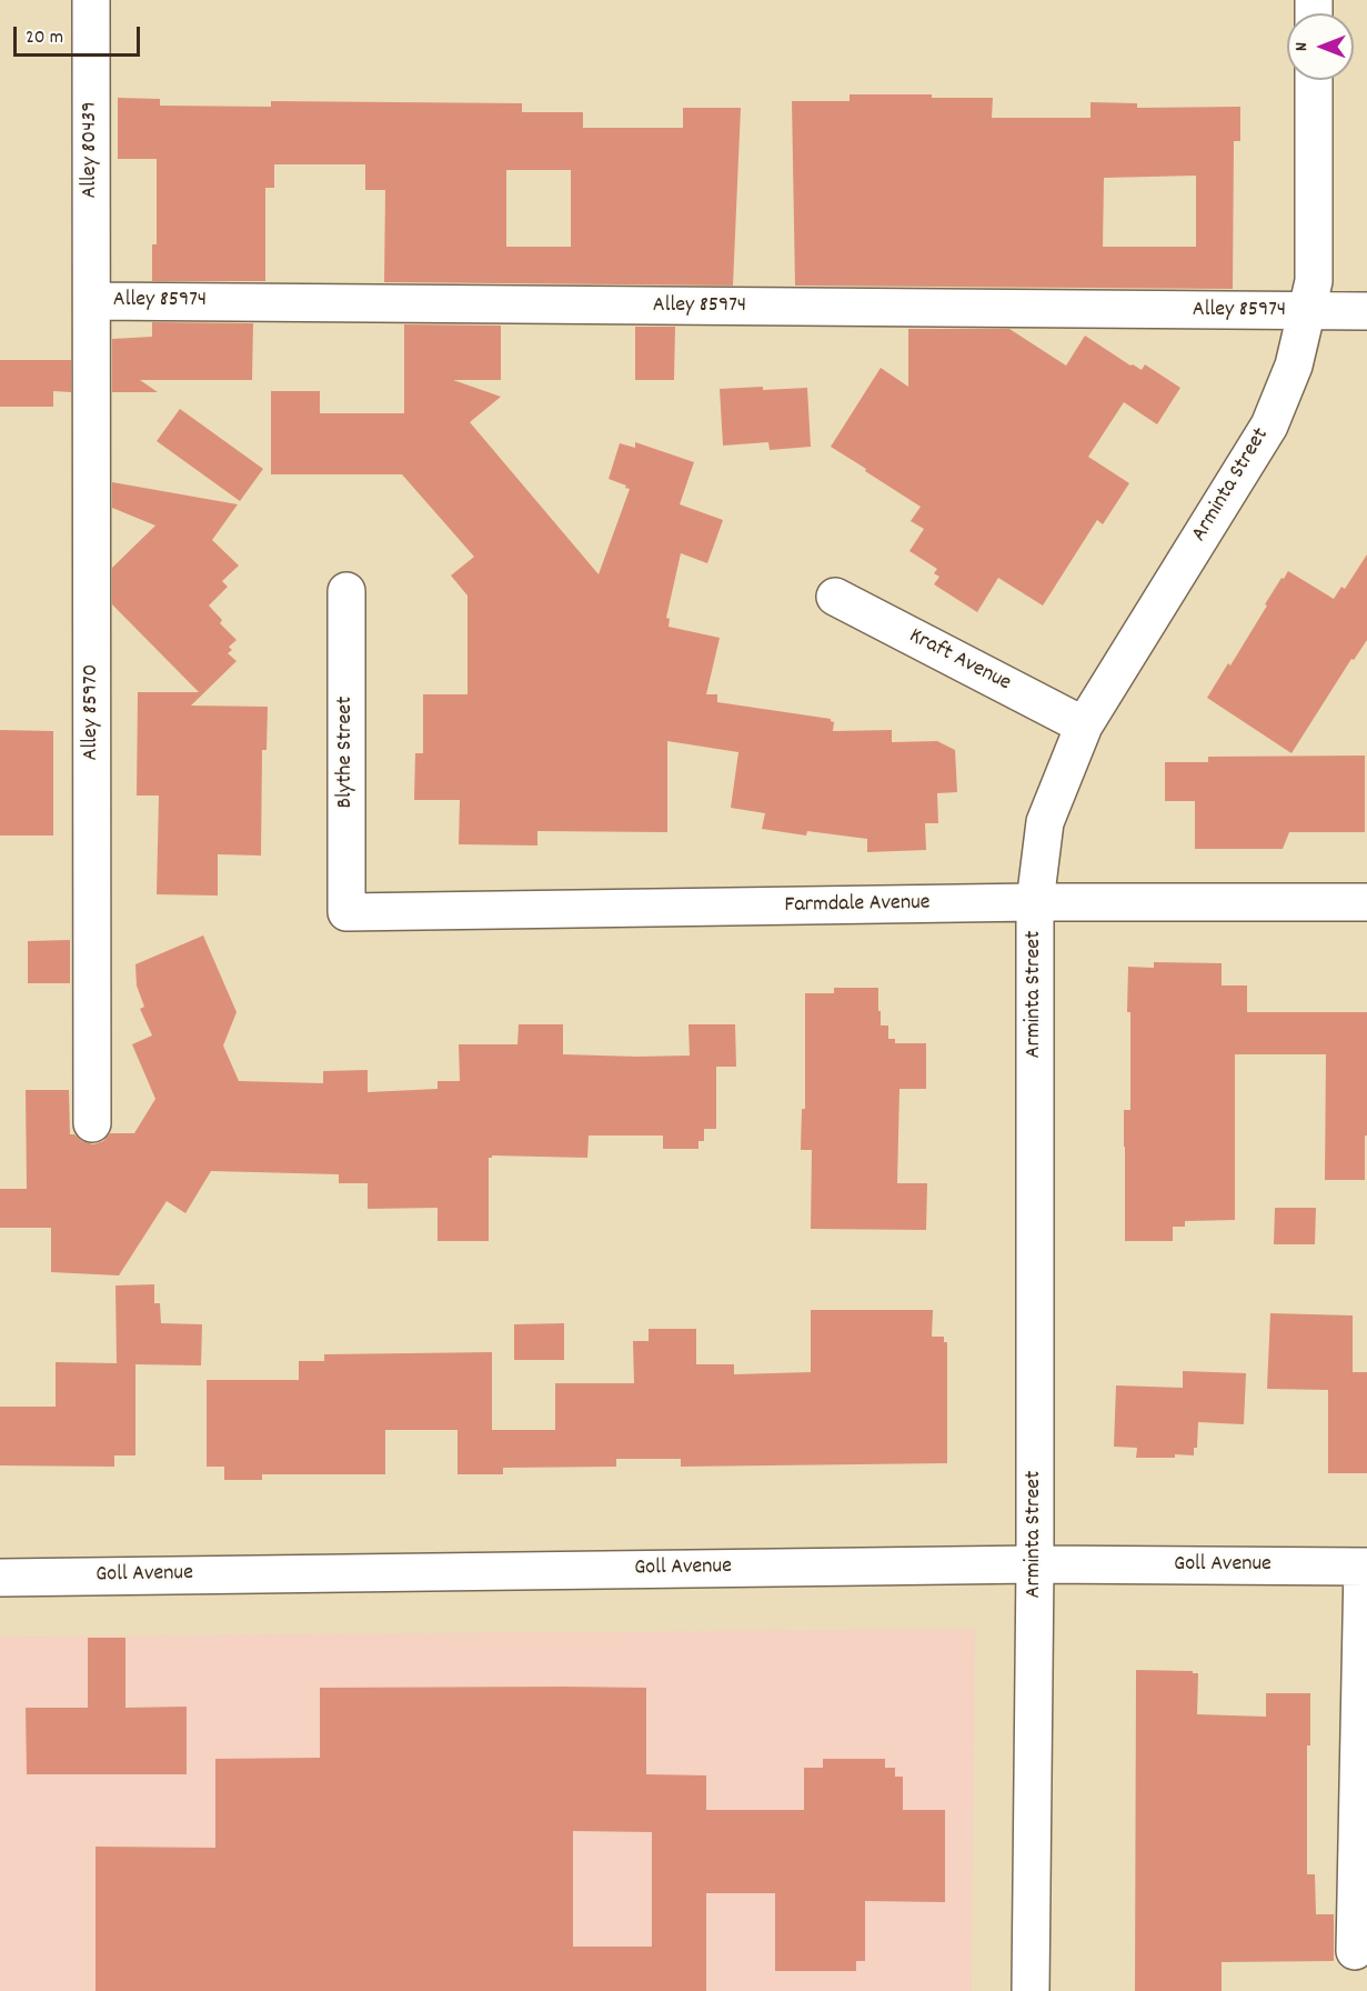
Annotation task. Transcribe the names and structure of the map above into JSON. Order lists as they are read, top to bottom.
{
  "streets": {
    "street": [
      "Alley 80439",
      "Alley 85974",
      "Arminta Street",
      "Kraft Avenue",
      "Alley 85970",
      "Blythe Street",
      "Farmdale Avenue",
      "Goll Avenue"
    ]
  },
  "crossings": [
    ["Alley 80439", "Alley 85974"],
    ["Alley 80439", "Alley 85970"],
    ["Alley 85974", "Arminta Street"],
    ["Alley 85974", "Alley 85970"],
    ["Arminta Street", "Kraft Avenue"],
    ["Arminta Street", "Farmdale Avenue"],
    ["Arminta Street", "Goll Avenue"],
    ["Blythe Street", "Farmdale Avenue"]
  ],
  "scale_bar": "20 m",
  "north": "left"
}
